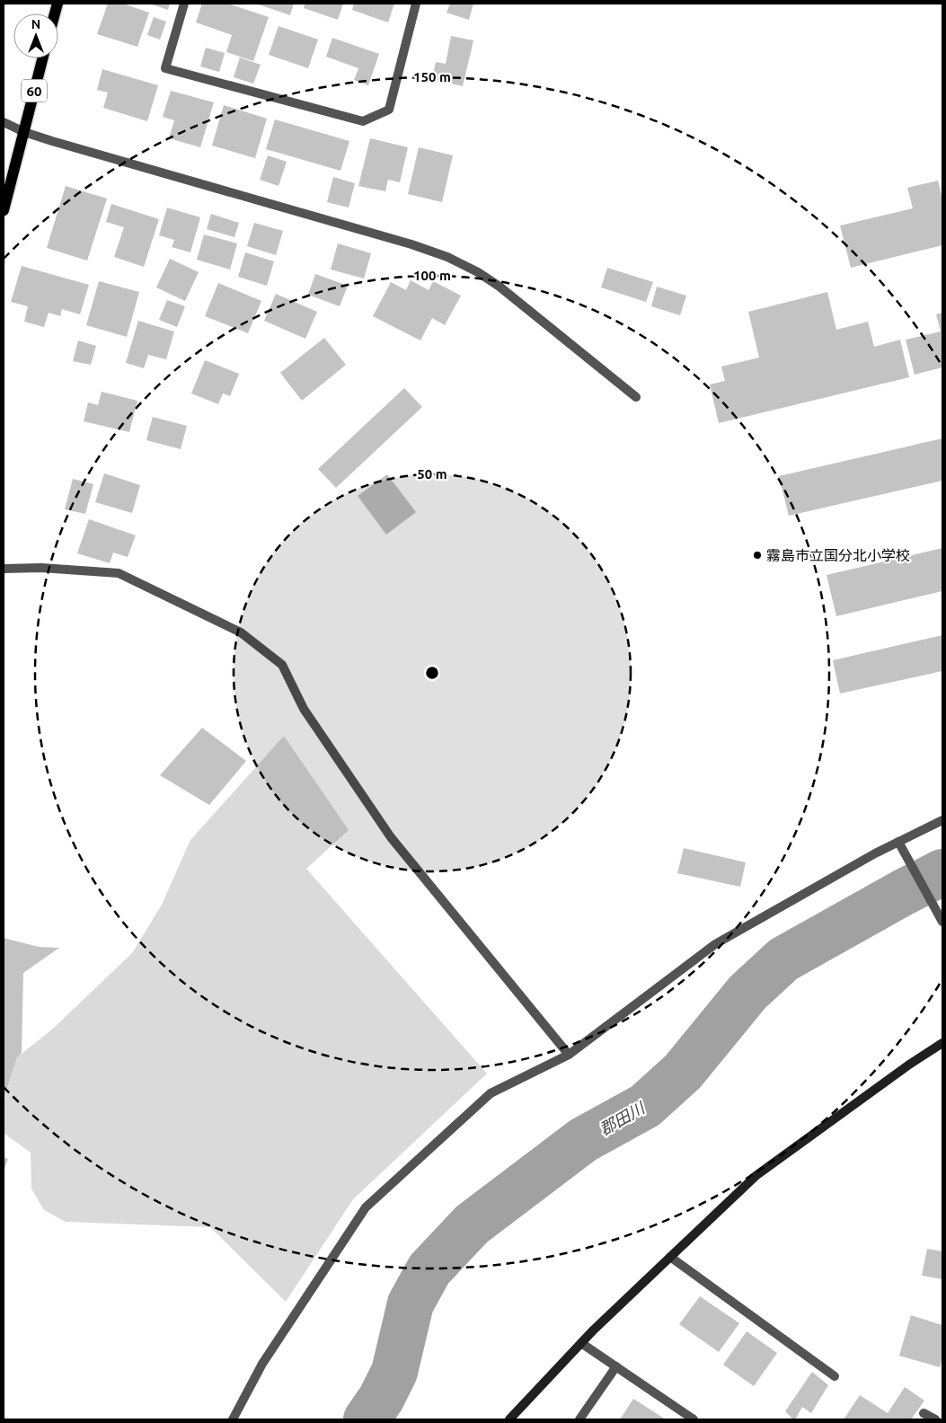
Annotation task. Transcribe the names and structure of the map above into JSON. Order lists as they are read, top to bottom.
{
  "streets": {
    "main road": ["60"]
  },
  "water": ["郡田川"],
  "places": ["霧島市立国分北小学校"],
  "north": "top",
  "rings": ["150 m", "100 m", "50 m"]
}
